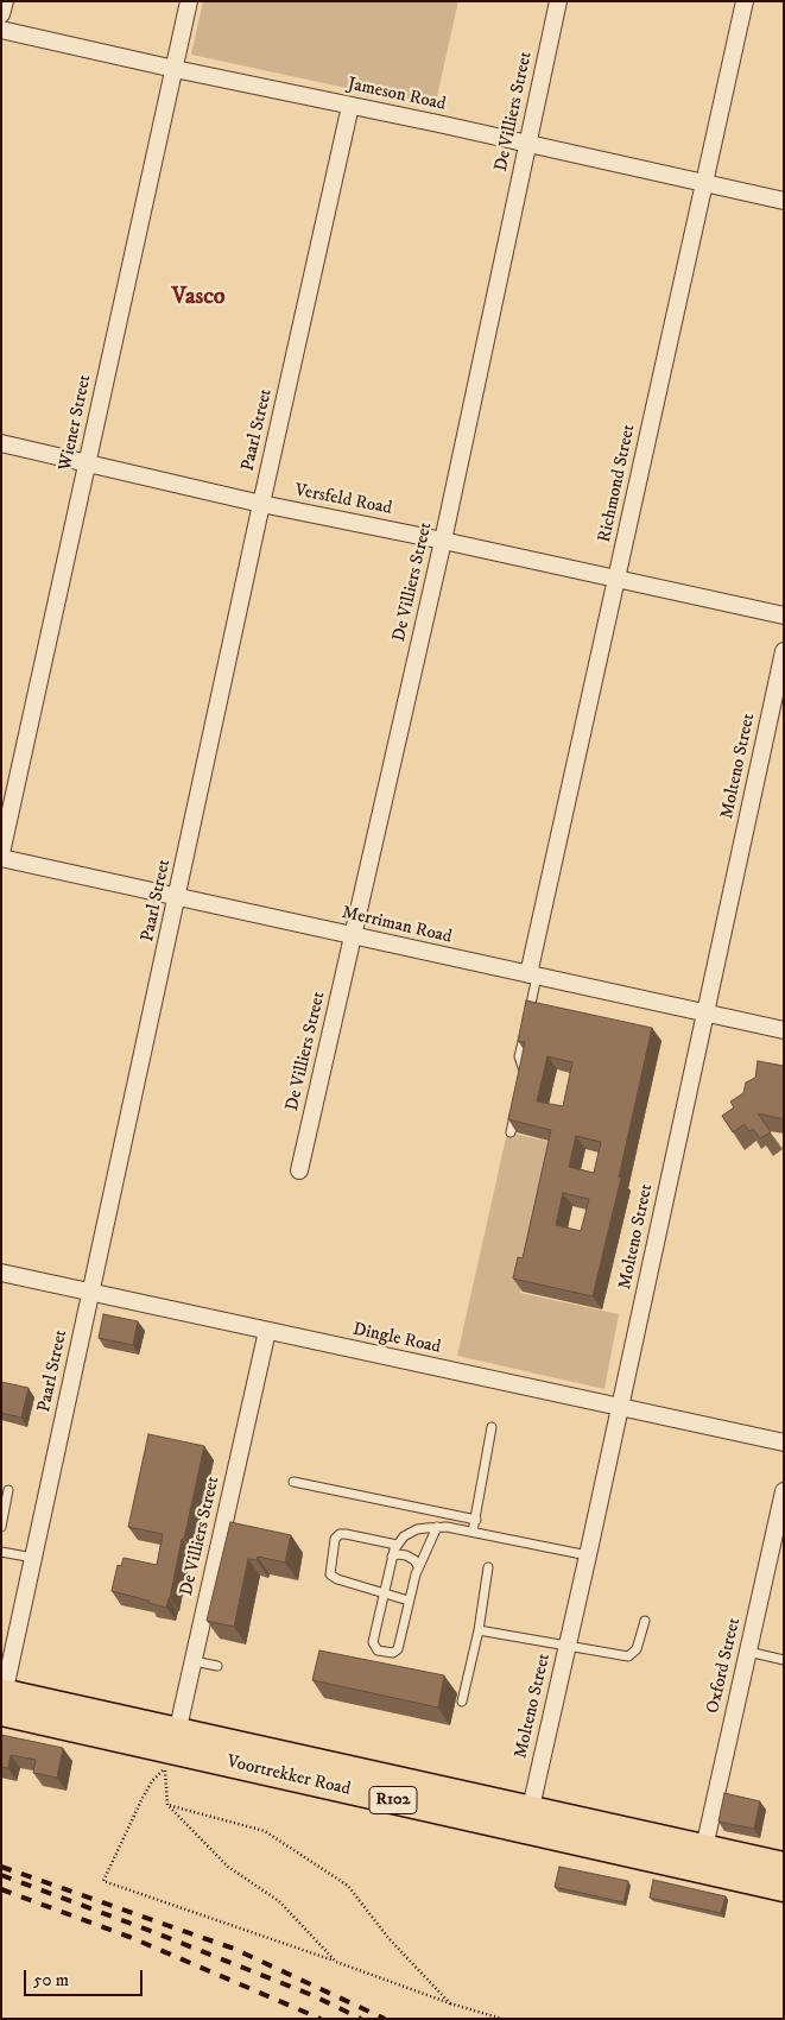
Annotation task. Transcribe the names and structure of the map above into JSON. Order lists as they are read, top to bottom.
{
  "streets": {
    "main road": ["Voortrekker Road", "R102"],
    "street": [
      "Jameson Road",
      "De Villiers Street",
      "Wiener Street",
      "Paarl Street",
      "Richmond Street",
      "Versfeld Road",
      "Molteno Street",
      "Merriman Road",
      "Dingle Road",
      "Oxford Street"
    ]
  },
  "crossings": [
    ["Jameson Road", "De Villiers Street"],
    ["Jameson Road", "Wiener Street"],
    ["Jameson Road", "Paarl Street"],
    ["Jameson Road", "Richmond Street"],
    ["De Villiers Street", "Versfeld Road"],
    ["De Villiers Street", "Merriman Road"],
    ["De Villiers Street", "Dingle Road"],
    ["De Villiers Street", "Voortrekker Road"],
    ["Wiener Street", "Versfeld Road"],
    ["Paarl Street", "Versfeld Road"],
    ["Paarl Street", "Merriman Road"],
    ["Paarl Street", "Dingle Road"],
    ["Paarl Street", "Voortrekker Road"],
    ["Richmond Street", "Versfeld Road"],
    ["Richmond Street", "Merriman Road"],
    ["Molteno Street", "Merriman Road"],
    ["Molteno Street", "Dingle Road"],
    ["Molteno Street", "Voortrekker Road"],
    ["Oxford Street", "Voortrekker Road"]
  ],
  "districts": ["Vasco"],
  "scale_bar": "50 m"
}
